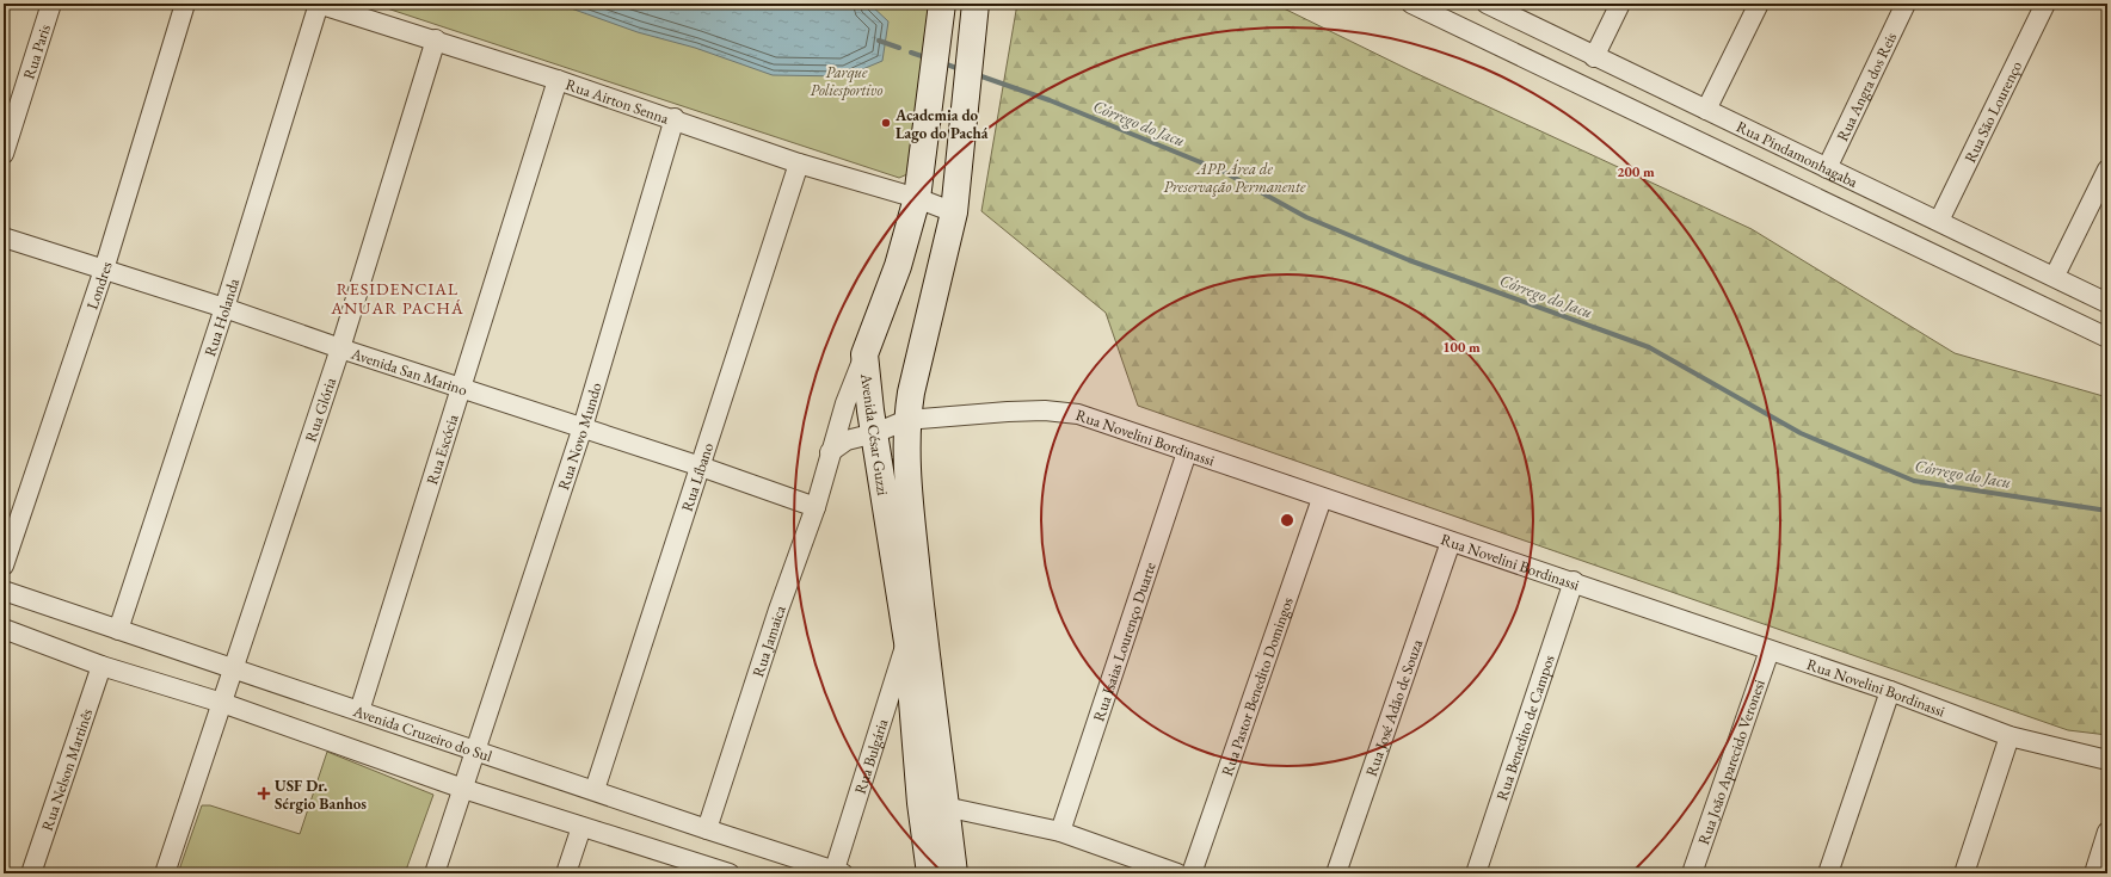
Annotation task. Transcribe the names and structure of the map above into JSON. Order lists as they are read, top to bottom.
{
  "streets": {
    "street": [
      "Rua Paris",
      "Rua Angra dos Reis",
      "Rua Airton Senna",
      "Rua São Lourenço",
      "Rua Pindamonhagaba",
      "Londres",
      "Rua Holanda",
      "Avenida San Marino",
      "Rua Glória",
      "Avenida César Guzzi",
      "Rua Novo Mundo",
      "Rua Novelini Bordinassi",
      "Rua Escócia",
      "Rua Líbano",
      "Rua Jamaica",
      "Rua Isaias Lourenço Duarte",
      "Rua Pastor Benedito Domingos",
      "Rua José Adão de Souza",
      "Rua Benedito de Campos",
      "Avenida Cruzeiro do Sul",
      "Rua Bulgária",
      "Rua João Aparecido Veronesi",
      "Rua Nelson Martinês"
    ]
  },
  "crossings": [
    ["Rua Angra dos Reis", "Rua Pindamonhagaba"],
    ["Rua Airton Senna", "Rua Holanda"],
    ["Rua Airton Senna", "Rua Glória"],
    ["Rua Airton Senna", "Avenida César Guzzi"],
    ["Rua Airton Senna", "Rua Novo Mundo"],
    ["Rua Airton Senna", "Rua Escócia"],
    ["Rua Airton Senna", "Rua Líbano"],
    ["Rua São Lourenço", "Rua Pindamonhagaba"],
    ["Londres", "Avenida San Marino"],
    ["Rua Holanda", "Avenida San Marino"],
    ["Rua Holanda", "Avenida Cruzeiro do Sul"],
    ["Avenida San Marino", "Rua Glória"],
    ["Avenida San Marino", "Rua Novo Mundo"],
    ["Avenida San Marino", "Rua Escócia"],
    ["Avenida San Marino", "Rua Líbano"],
    ["Avenida San Marino", "Rua Jamaica"],
    ["Rua Glória", "Avenida Cruzeiro do Sul"],
    ["Avenida César Guzzi", "Rua Novelini Bordinassi"],
    ["Avenida César Guzzi", "Rua Jamaica"],
    ["Avenida César Guzzi", "Rua Bulgária"],
    ["Rua Novo Mundo", "Avenida Cruzeiro do Sul"],
    ["Rua Novelini Bordinassi", "Rua Isaias Lourenço Duarte"],
    ["Rua Novelini Bordinassi", "Rua Pastor Benedito Domingos"],
    ["Rua Novelini Bordinassi", "Rua José Adão de Souza"],
    ["Rua Novelini Bordinassi", "Rua Benedito de Campos"],
    ["Rua Novelini Bordinassi", "Rua João Aparecido Veronesi"],
    ["Rua Escócia", "Avenida Cruzeiro do Sul"],
    ["Rua Líbano", "Avenida Cruzeiro do Sul"],
    ["Rua Jamaica", "Avenida Cruzeiro do Sul"],
    ["Avenida Cruzeiro do Sul", "Rua Bulgária"]
  ],
  "districts": ["RESIDENCIAL ANUAR PACHÁ"],
  "water": ["Córrego do Jacu"],
  "parks": ["Parque Poliesportivo", "APP Área de Preservação Permanente"],
  "places": {
    "other": ["Academia do Lago do Pachá"],
    "health": ["USF Dr. Sérgio Banhos"]
  },
  "rings": ["200 m", "100 m"]
}
